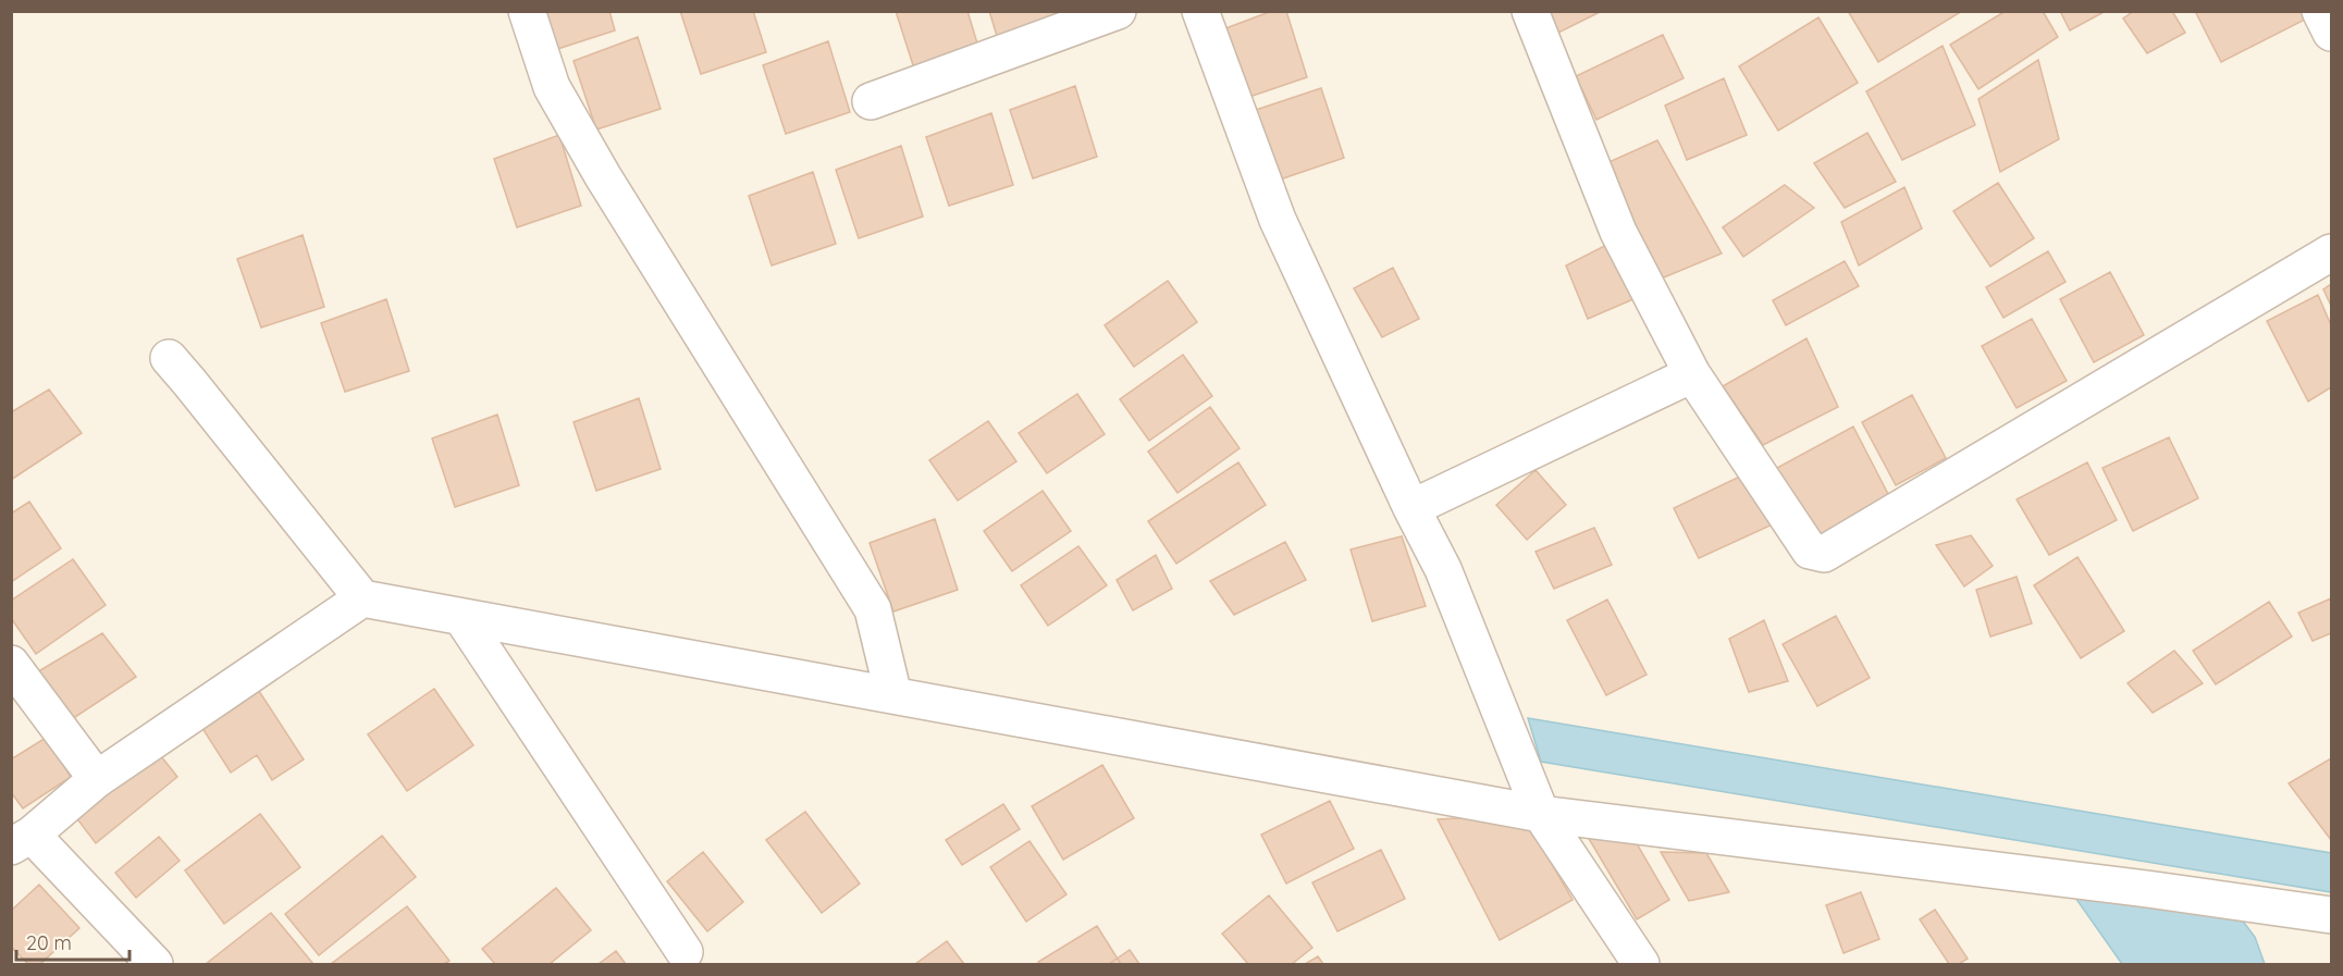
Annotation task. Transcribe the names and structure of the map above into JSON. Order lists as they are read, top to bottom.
{
  "scale_bar": "20 m"
}
